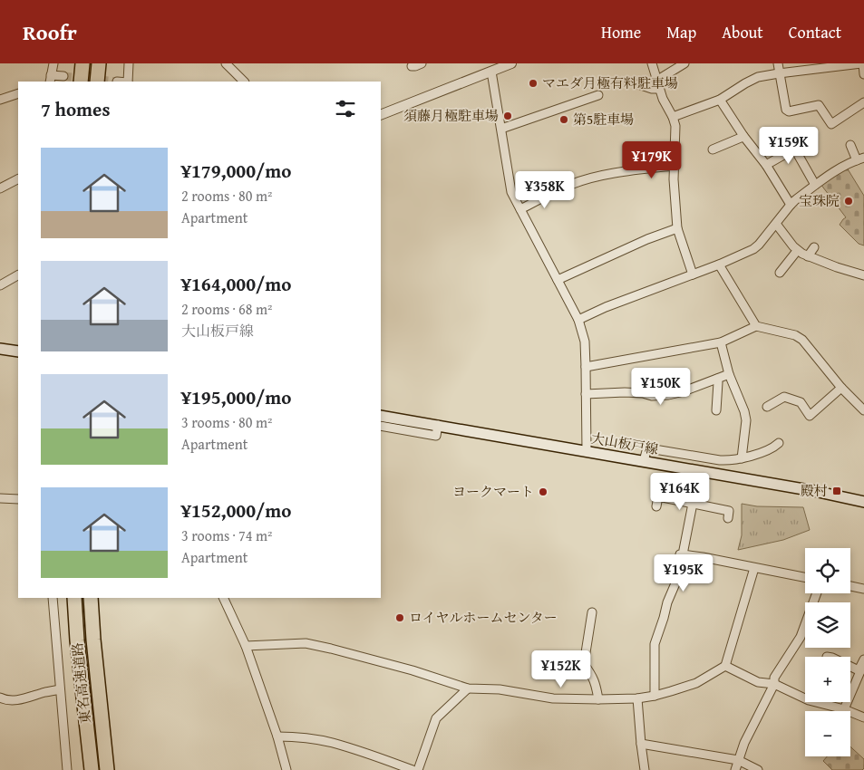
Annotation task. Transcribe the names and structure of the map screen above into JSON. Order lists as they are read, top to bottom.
{
  "streets": {
    "highway": ["東名高速道路"],
    "main road": ["大山板戸線"]
  },
  "places": {
    "other": [
      "マエダ月極有料駐車場",
      "須藤月極駐車場",
      "第5駐車場",
      "宝珠院",
      "ヨークマート",
      "ロイヤルホームセンター"
    ],
    "transit": ["殿村"]
  },
  "page": {
    "header": "Roofr",
    "nav": [
      "Home",
      "Map",
      "About",
      "Contact"
    ],
    "heading": "7 homes",
    "price": [
      "¥159K",
      "¥179K",
      "¥358K",
      "¥150K",
      "¥164K",
      "¥195K",
      "¥152K"
    ],
    "list": [
      {
        "name": "¥179,000/mo",
        "note": "2 rooms · 80 m² · Apartment"
      },
      {
        "name": "¥164,000/mo",
        "note": "2 rooms · 68 m² · 大山板戸線"
      },
      {
        "name": "¥195,000/mo",
        "note": "3 rooms · 80 m² · Apartment"
      },
      {
        "name": "¥152,000/mo",
        "note": "3 rooms · 74 m² · Apartment"
      }
    ],
    "map_buttons": ["+", "−"]
  }
}
